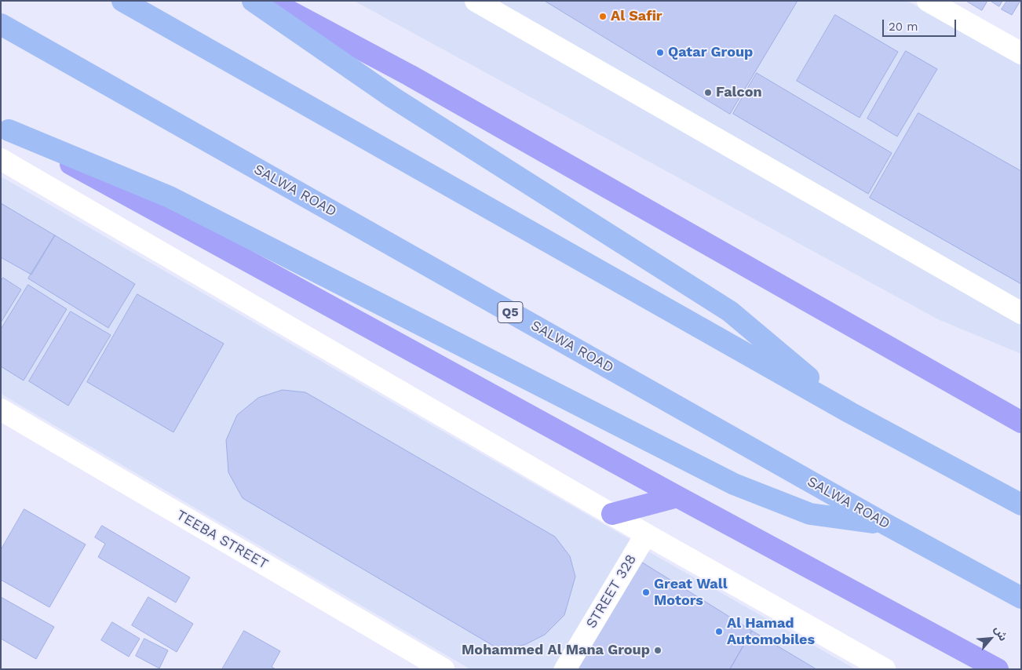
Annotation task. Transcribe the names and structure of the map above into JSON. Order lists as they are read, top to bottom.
{
  "streets": {
    "highway": ["SALWA ROAD", "Q5"],
    "street": ["TEEBA STREET", "STREET 328"]
  },
  "places": [
    "Al Safir",
    "Qatar Group",
    "Falcon",
    "Great Wall Motors",
    "Al Hamad Automobiles",
    "Mohammed Al Mana Group"
  ],
  "scale_bar": "20 m",
  "north": "top right"
}
